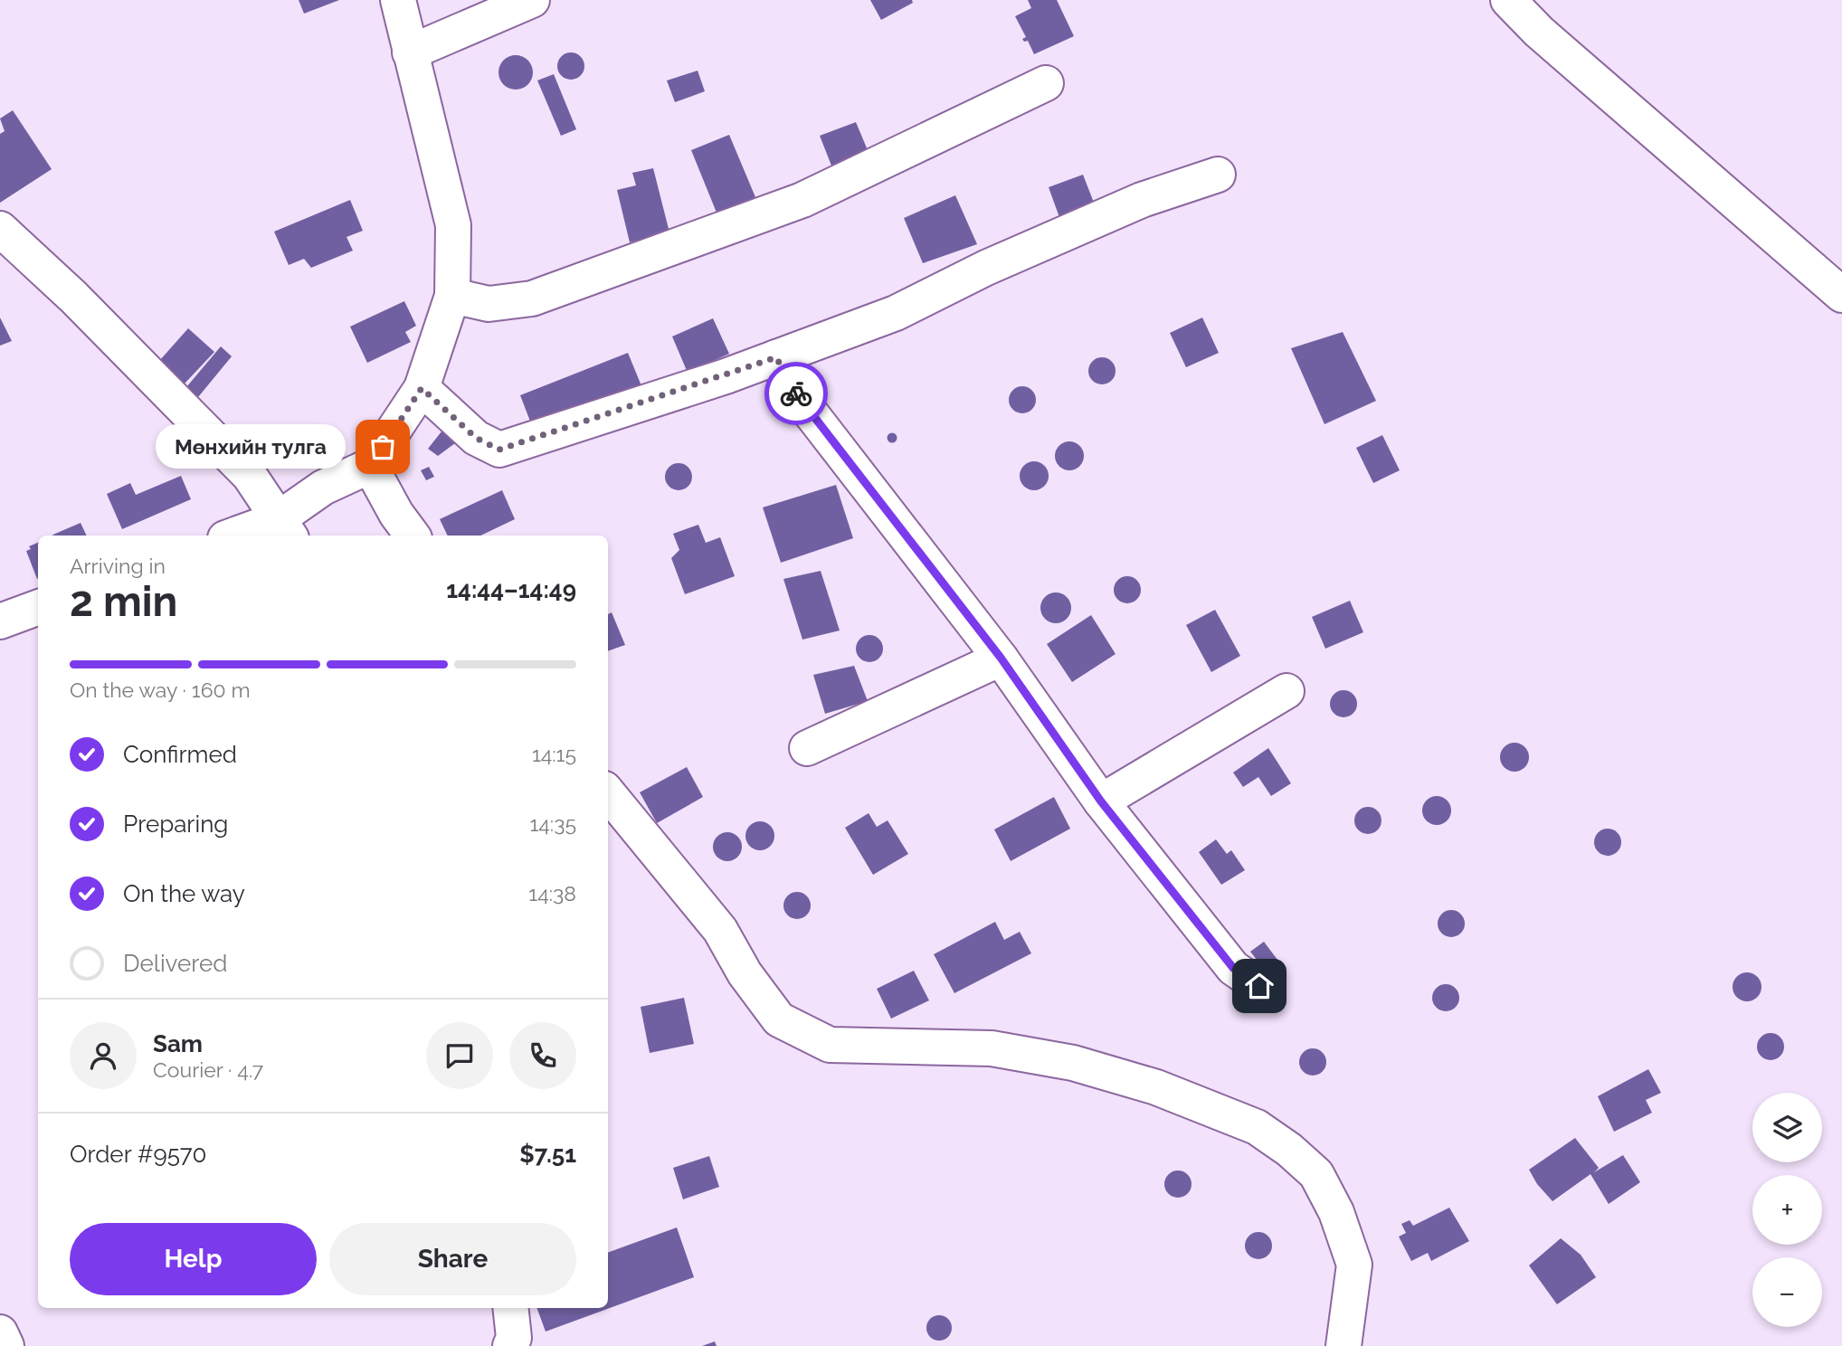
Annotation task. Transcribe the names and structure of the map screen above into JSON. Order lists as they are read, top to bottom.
{
  "places": ["Мөнхийн тулга"],
  "page": {
    "bubble": "Мөнхийн тулга",
    "heading": ["2 min", "Arriving in", "14:44–14:49"],
    "panel": [
      "Sam",
      "Courier · 4.7",
      "Order #9570",
      "$7.51"
    ],
    "bar": "On the way · 160 m",
    "list": [
      ["Confirmed", "14:15"],
      ["Preparing", "14:35"],
      ["On the way", "14:38"],
      "Delivered"
    ],
    "map_buttons": ["+", "−"],
    "buttons": ["Help", "Share"]
  }
}
